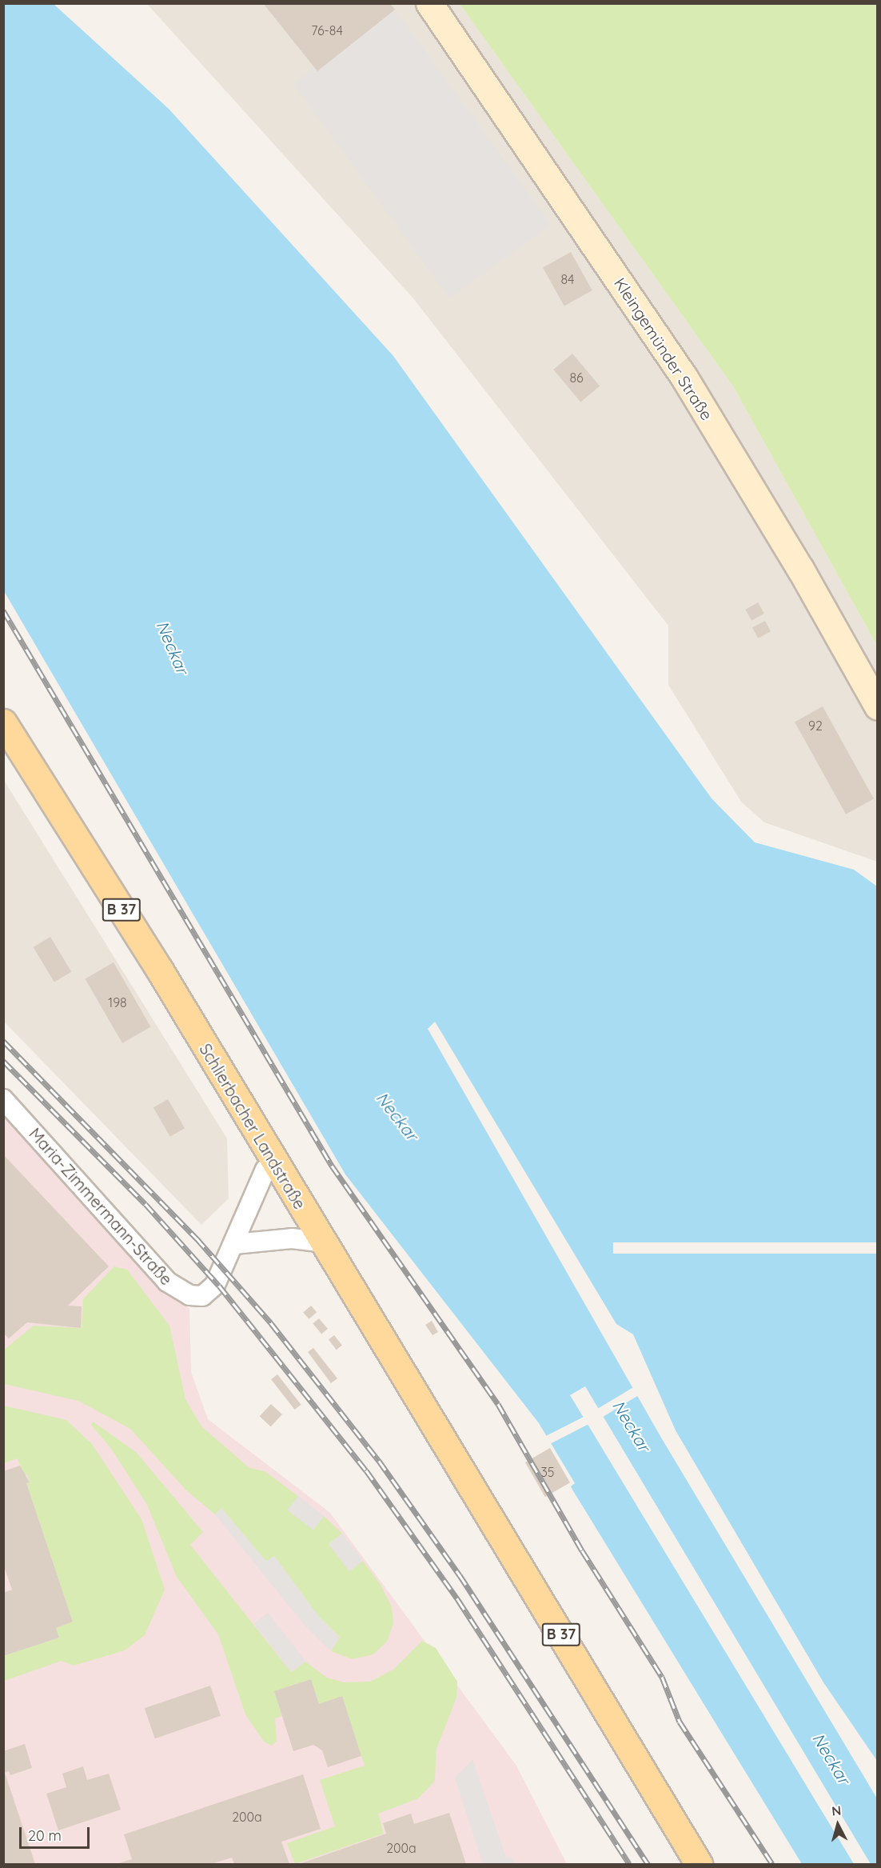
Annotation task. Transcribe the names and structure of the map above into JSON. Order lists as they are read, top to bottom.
{
  "streets": {
    "main road": ["Kleingemünder Straße", "B 37", "Schlierbacher Landstraße"],
    "street": ["Maria-Zimmermann-Straße"]
  },
  "crossings": [
    ["Schlierbacher Landstraße", "Maria-Zimmermann-Straße"]
  ],
  "water": ["Neckar"],
  "house_numbers": [
    "76-84",
    "84",
    "86",
    "92",
    "198",
    "35",
    "200a",
    "200a"
  ],
  "scale_bar": "20 m",
  "north": "top"
}
